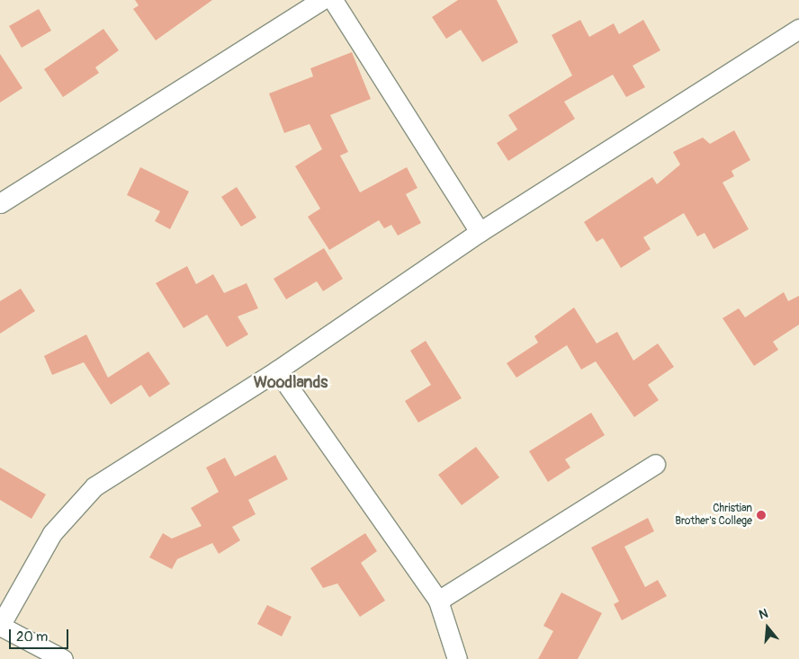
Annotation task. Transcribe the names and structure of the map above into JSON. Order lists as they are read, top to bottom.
{
  "districts": ["Woodlands"],
  "places": ["Christian Brother's College"],
  "scale_bar": "20 m",
  "north": "top"
}
